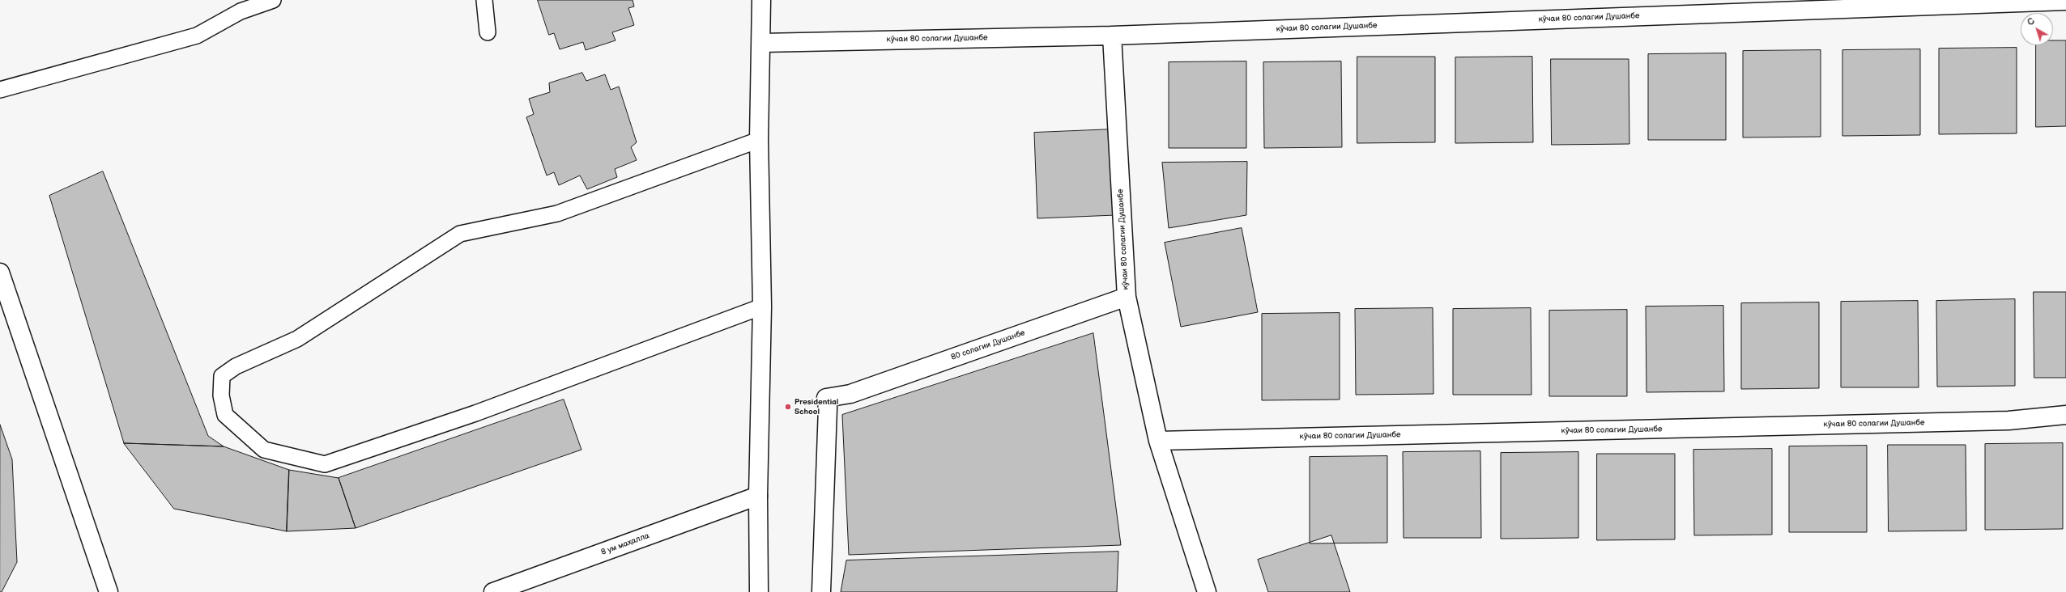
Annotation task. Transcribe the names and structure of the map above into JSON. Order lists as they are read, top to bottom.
{
  "streets": {
    "street": ["кӯчаи 80 солагии Душанбе", "80 солагии Душанбе", "8 ум маҳалла"]
  },
  "crossings": [
    ["кӯчаи 80 солагии Душанбе", "80 солагии Душанбе"]
  ],
  "places": ["Presidential School"],
  "north": "top left"
}
